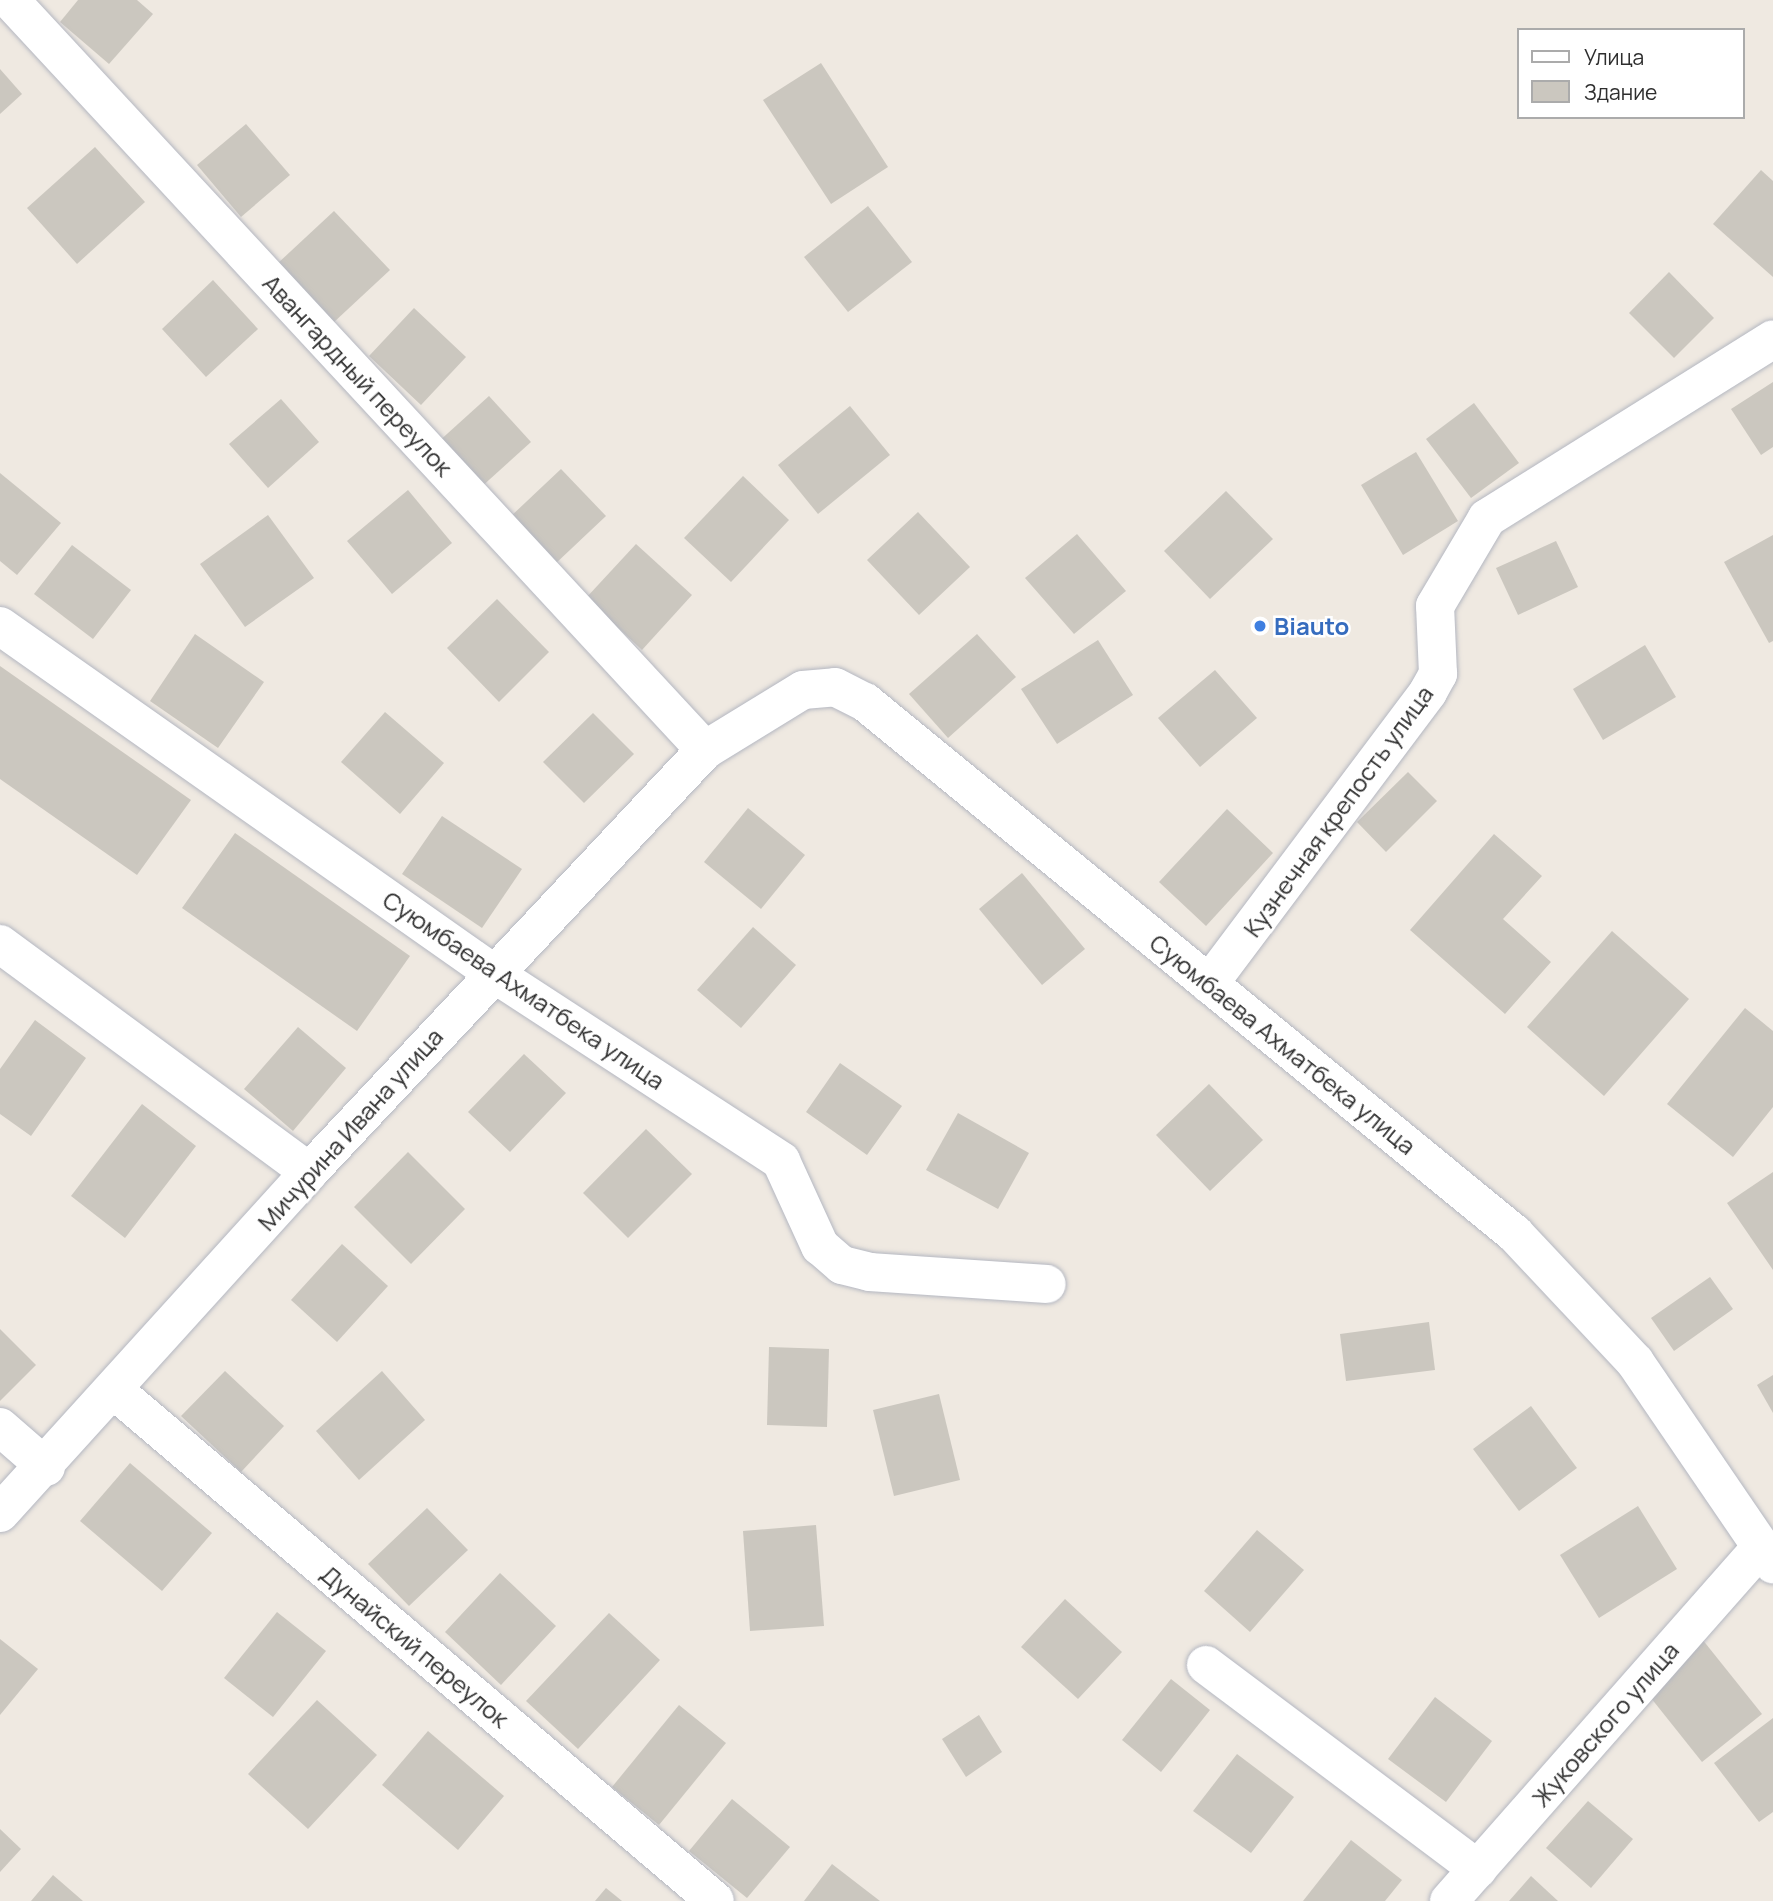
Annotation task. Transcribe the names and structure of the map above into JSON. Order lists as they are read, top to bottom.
{
  "streets": {
    "street": [
      "Авангардный переулок",
      "Кузнечная крепость улица",
      "Суюмбаева Ахматбека улица",
      "Мичурина Ивана улица",
      "Дунайский переулок",
      "Жуковского улица"
    ]
  },
  "crossings": [
    ["Авангардный переулок", "Суюмбаева Ахматбека улица"],
    ["Авангардный переулок", "Мичурина Ивана улица"],
    ["Кузнечная крепость улица", "Суюмбаева Ахматбека улица"],
    ["Суюмбаева Ахматбека улица", "Мичурина Ивана улица"],
    ["Суюмбаева Ахматбека улица", "Жуковского улица"],
    ["Мичурина Ивана улица", "Дунайский переулок"]
  ],
  "places": ["Biauto"],
  "legend": ["Улица", "Здание"]
}
